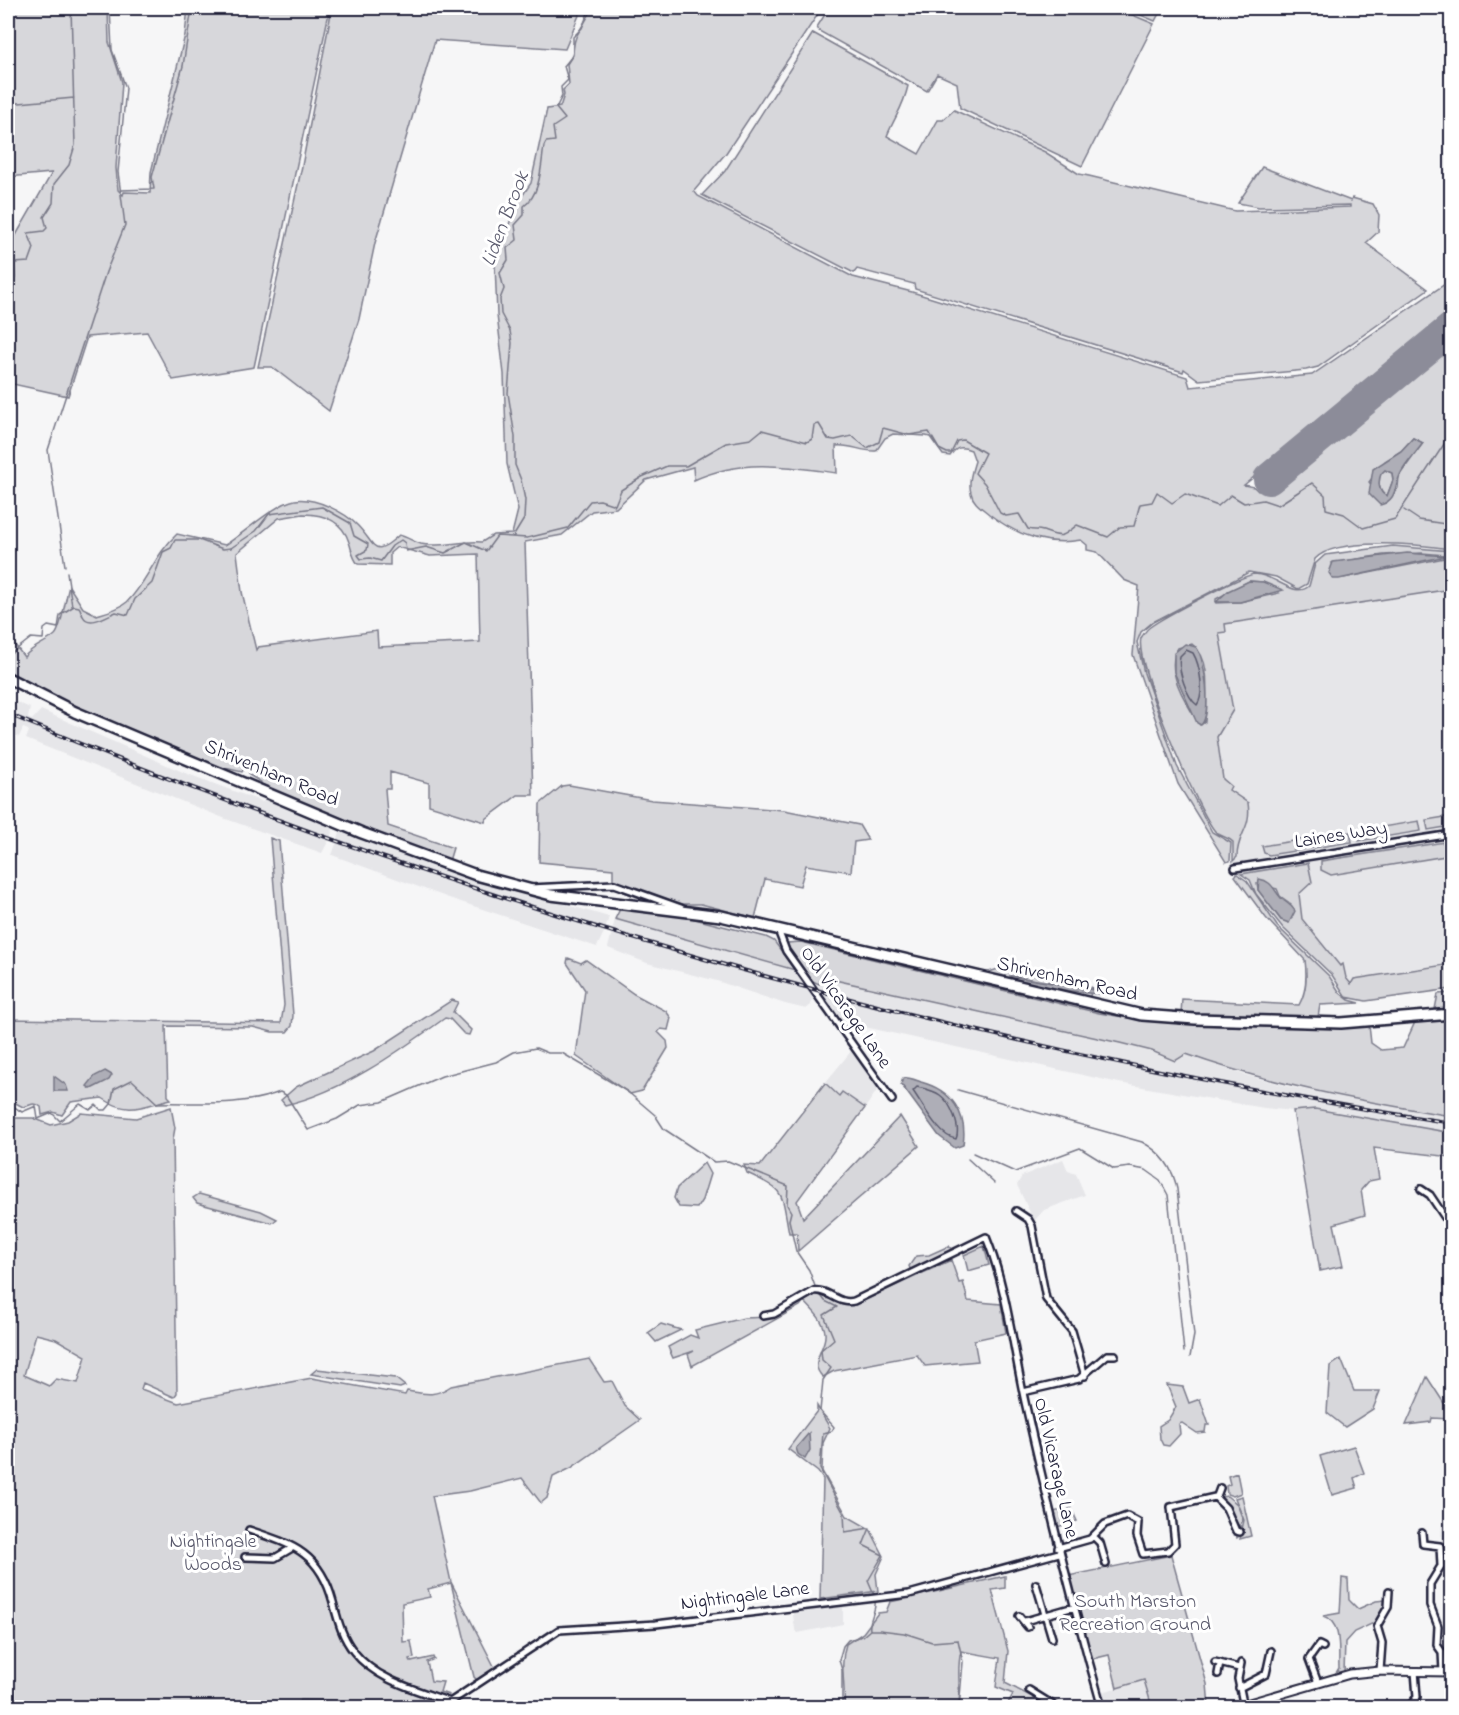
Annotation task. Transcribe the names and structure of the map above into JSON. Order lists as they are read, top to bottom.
{
  "streets": {
    "highway": ["Shrivenham Road"],
    "street": ["Laines Way", "Old Vicarage Lane", "Nightingale Lane"]
  },
  "crossings": [
    ["Shrivenham Road", "Old Vicarage Lane"],
    ["Old Vicarage Lane", "Nightingale Lane"]
  ],
  "water": ["Liden Brook"],
  "parks": ["Nightingale Woods", "South Marston Recreation Ground"]
}
